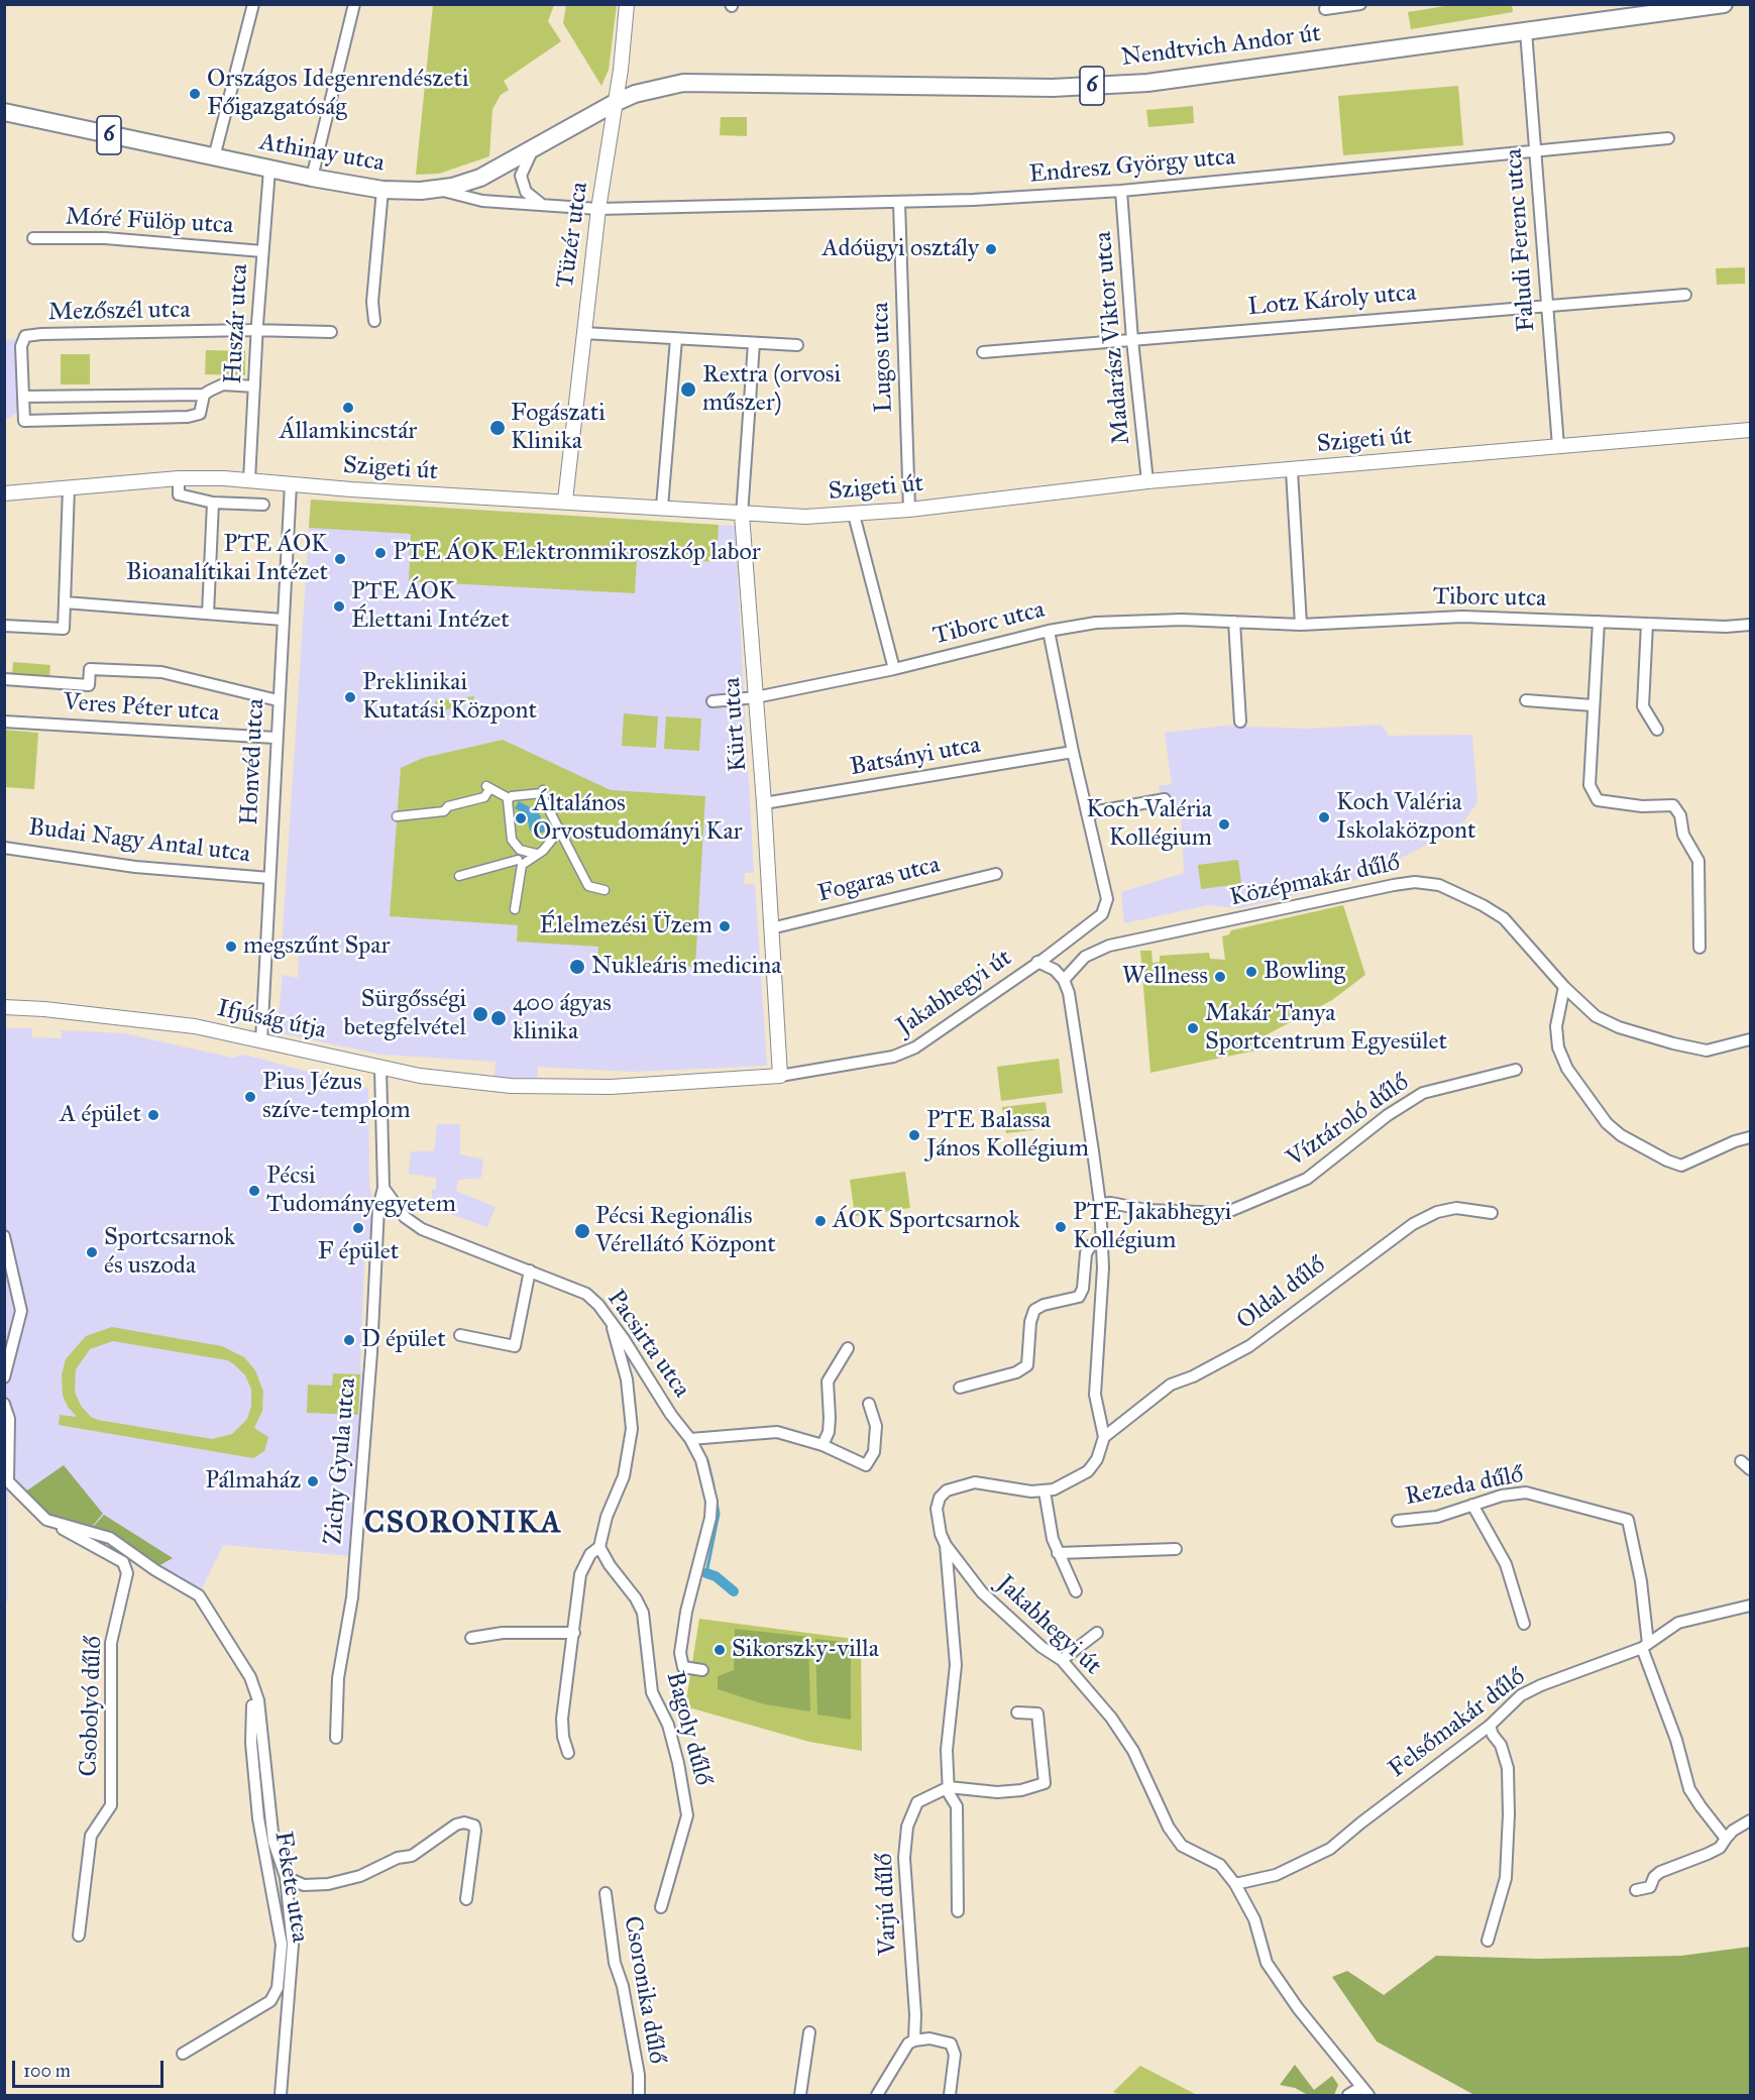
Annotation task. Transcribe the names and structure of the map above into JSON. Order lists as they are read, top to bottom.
{
  "streets": {
    "main road": ["Nendtvich Andor út", "6", "Athinay utca"],
    "street": [
      "Endresz György utca",
      "Móré Fülöp utca",
      "Tüzér utca",
      "Faludi Ferenc utca",
      "Lotz Károly utca",
      "Mezőszél utca",
      "Huszár utca",
      "Madarász Viktor utca",
      "Lugos utca",
      "Szigeti út",
      "Tiborc utca",
      "Veres Péter utca",
      "Kürt utca",
      "Batsányi utca",
      "Honvéd utca",
      "Budai Nagy Antal utca",
      "Fogaras utca",
      "Középmakár dűlő",
      "Jakabhegyi út",
      "Ifjúság útja",
      "Víztároló dűlő",
      "Oldal dűlő",
      "Pacsirta utca",
      "Zichy Gyula utca",
      "Rezeda dűlő",
      "Csobolyó dűlő",
      "Felsőmakár dűlő",
      "Bagoly dűlő",
      "Fekete utca",
      "Varjú dűlő",
      "Csoronika dűlő"
    ]
  },
  "crossings": [
    ["Nendtvich Andor út", "Athinay utca"],
    ["Nendtvich Andor út", "Tüzér utca"],
    ["Nendtvich Andor út", "Faludi Ferenc utca"],
    ["Athinay utca", "Endresz György utca"],
    ["Athinay utca", "Tüzér utca"],
    ["Athinay utca", "Huszár utca"],
    ["Endresz György utca", "Tüzér utca"],
    ["Endresz György utca", "Faludi Ferenc utca"],
    ["Endresz György utca", "Madarász Viktor utca"],
    ["Endresz György utca", "Lugos utca"],
    ["Móré Fülöp utca", "Huszár utca"],
    ["Tüzér utca", "Szigeti út"],
    ["Faludi Ferenc utca", "Lotz Károly utca"],
    ["Faludi Ferenc utca", "Szigeti út"],
    ["Lotz Károly utca", "Madarász Viktor utca"],
    ["Mezőszél utca", "Huszár utca"],
    ["Huszár utca", "Szigeti út"],
    ["Madarász Viktor utca", "Szigeti út"],
    ["Lugos utca", "Szigeti út"],
    ["Szigeti út", "Kürt utca"],
    ["Szigeti út", "Honvéd utca"],
    ["Tiborc utca", "Kürt utca"],
    ["Veres Péter utca", "Honvéd utca"],
    ["Kürt utca", "Batsányi utca"],
    ["Kürt utca", "Fogaras utca"],
    ["Kürt utca", "Jakabhegyi út"],
    ["Kürt utca", "Ifjúság útja"],
    ["Honvéd utca", "Budai Nagy Antal utca"],
    ["Honvéd utca", "Ifjúság útja"],
    ["Középmakár dűlő", "Jakabhegyi út"],
    ["Jakabhegyi út", "Ifjúság útja"],
    ["Jakabhegyi út", "Oldal dűlő"],
    ["Jakabhegyi út", "Felsőmakár dűlő"],
    ["Pacsirta utca", "Zichy Gyula utca"],
    ["Rezeda dűlő", "Felsőmakár dűlő"],
    ["Csobolyó dűlő", "Fekete utca"]
  ],
  "districts": ["CSORONIKA"],
  "places": [
    "Országos Idegenrendészeti Főigazgatóság",
    "Adóügyi osztály",
    "Rextra (orvosi műszer)",
    "Államkincstár",
    "Fogászati Klinika",
    "PTE ÁOK Elektronmikroszkóp labor",
    "PTE ÁOK Bioanalítikai Intézet",
    "PTE ÁOK Élettani Intézet",
    "Preklinikai Kutatási Központ",
    "Koch Valéria Iskolaközpont",
    "Általános Orvostudományi Kar",
    "Koch Valéria Kollégium",
    "Élelmezési Üzem",
    "megszűnt Spar",
    "Nukleáris medicina",
    "Bowling",
    "Wellness",
    "Sürgősségi betegfelvétel",
    "400 ágyas klinika",
    "Makár Tanya Sportcentrum Egyesület",
    "Pius Jézus szíve-templom",
    "A épület",
    "PTE Balassa János Kollégium",
    "Pécsi Tudományegyetem",
    "ÁOK Sportcsarnok",
    "PTE Jakabhegyi Kollégium",
    "F épület",
    "Pécsi Regionális Vérellátó Központ",
    "Sportcsarnok és uszoda",
    "D épület",
    "Pálmaház",
    "Sikorszky-villa"
  ],
  "scale_bar": "100 m"
}
